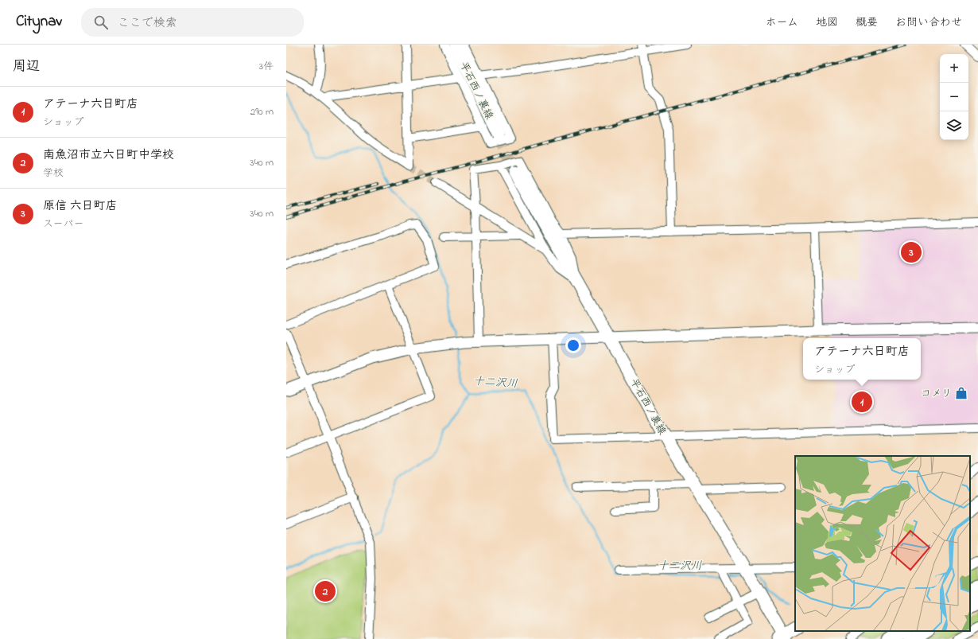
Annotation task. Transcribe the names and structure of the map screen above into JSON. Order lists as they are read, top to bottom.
{
  "streets": {
    "main road": ["平石西ノ裏線"]
  },
  "water": ["十二沢川"],
  "places": {
    "shop": ["コメリ"]
  },
  "page": {
    "header": "Citynav",
    "search": "ここで検索",
    "nav": [
      "ホーム",
      "地図",
      "概要",
      "お問い合わせ"
    ],
    "heading": ["周辺", "3件"],
    "map_buttons": ["+", "−"],
    "list": [
      {
        "mark": "1",
        "name": "アテーナ六日町店",
        "note": "ショップ",
        "value": "290 m"
      },
      {
        "mark": "2",
        "name": "南魚沼市立六日町中学校",
        "note": "学校",
        "value": "340 m"
      },
      {
        "mark": "3",
        "name": "原信 六日町店",
        "note": "スーパー",
        "value": "340 m"
      }
    ],
    "pins": ["3", "1", "2"],
    "popup": ["アテーナ六日町店", "ショップ"]
  }
}
